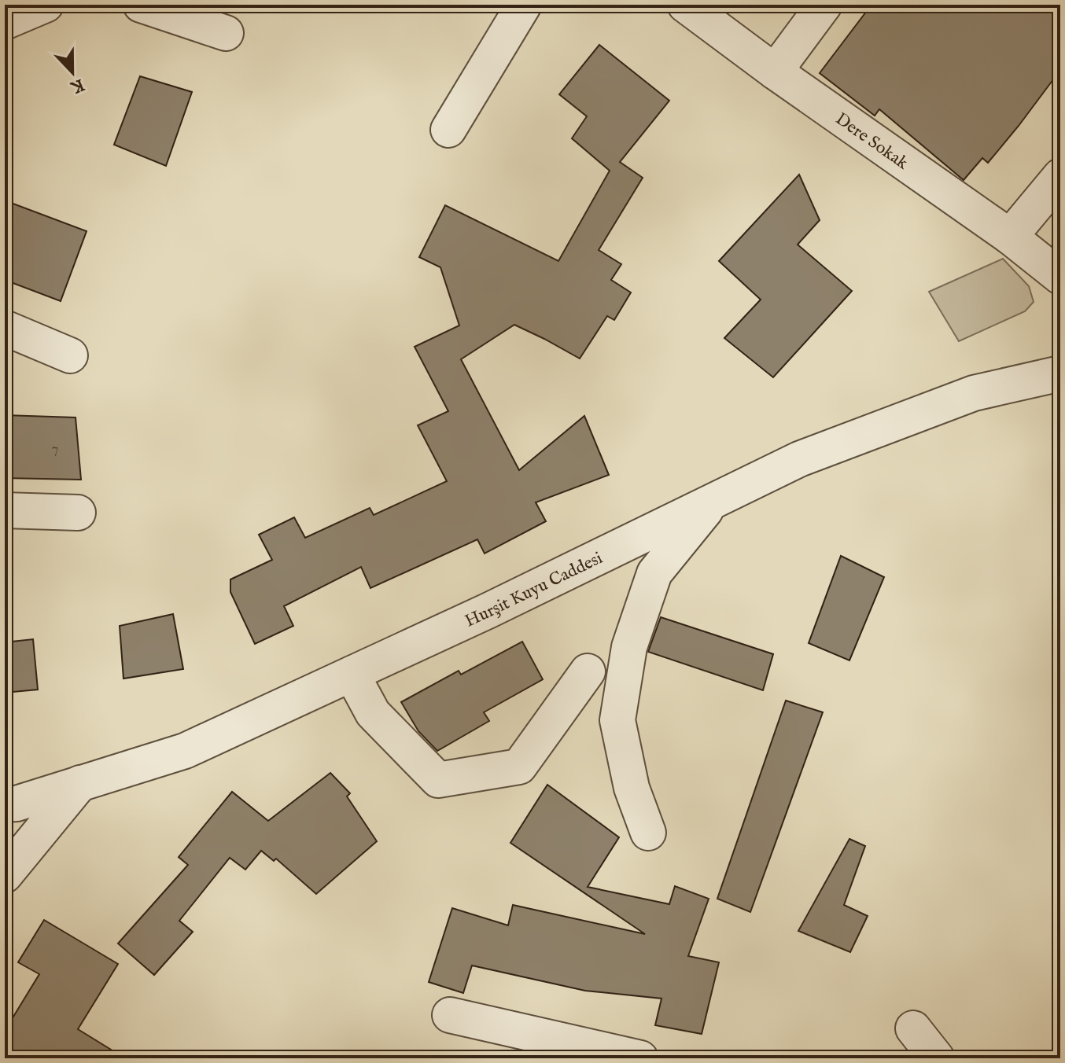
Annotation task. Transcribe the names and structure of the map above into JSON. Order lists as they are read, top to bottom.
{
  "streets": {
    "street": ["Dere Sokak", "Hurşit Kuyu Caddesi"]
  },
  "house_numbers": ["7"],
  "north": "bottom"
}
